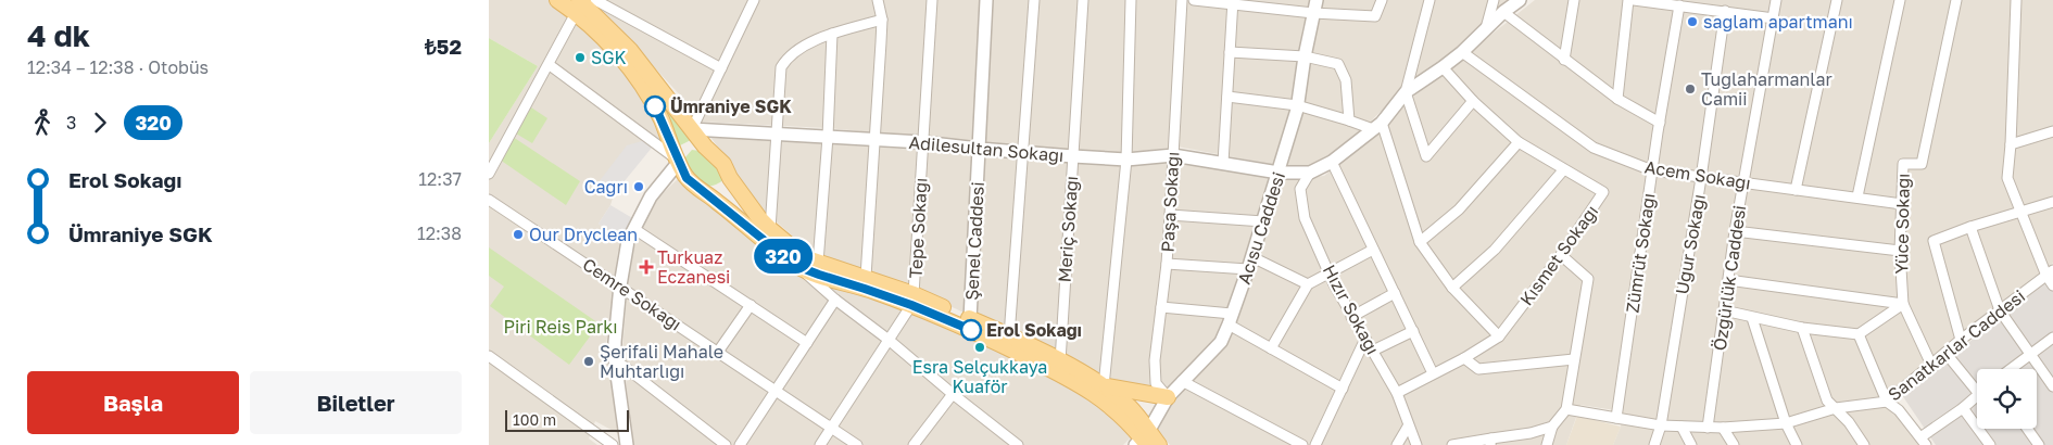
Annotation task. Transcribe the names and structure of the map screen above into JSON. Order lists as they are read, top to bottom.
{
  "streets": {
    "street": [
      "Adilesultan Sokağı",
      "Acem Sokağı",
      "Paşa Sokağı",
      "Yüce Sokağı",
      "Tepe Sokağı",
      "Acısu Caddesi",
      "Meriç Sokağı",
      "Şenel Caddesi",
      "Uğur Sokağı",
      "Zümrüt Sokağı",
      "Kısmet Sokağı",
      "Özgürlük Caddesi",
      "Cemre Sokağı",
      "Hızır Sokağı",
      "Sanatkarlar Caddesi"
    ]
  },
  "crossings": [
    ["Adilesultan Sokağı", "Paşa Sokağı"],
    ["Adilesultan Sokağı", "Tepe Sokağı"],
    ["Adilesultan Sokağı", "Acısu Caddesi"],
    ["Adilesultan Sokağı", "Meriç Sokağı"],
    ["Adilesultan Sokağı", "Şenel Caddesi"],
    ["Adilesultan Sokağı", "Hızır Sokağı"],
    ["Acem Sokağı", "Yüce Sokağı"],
    ["Acem Sokağı", "Uğur Sokağı"],
    ["Acem Sokağı", "Zümrüt Sokağı"],
    ["Acem Sokağı", "Özgürlük Caddesi"],
    ["Paşa Sokağı", "Acısu Caddesi"],
    ["Yüce Sokağı", "Sanatkarlar Caddesi"],
    ["Uğur Sokağı", "Sanatkarlar Caddesi"],
    ["Zümrüt Sokağı", "Sanatkarlar Caddesi"],
    ["Kısmet Sokağı", "Hızır Sokağı"],
    ["Özgürlük Caddesi", "Sanatkarlar Caddesi"]
  ],
  "parks": ["Piri Reis Parkı"],
  "places": {
    "other": [
      "sağlam apartmanı",
      "SGK",
      "Tuğlaharmanlar Camii",
      "Ümraniye SGK",
      "Cağrı",
      "Our Dryclean",
      "Erol Sokağı",
      "Esra Selçukkaya Kuaför",
      "Şerifali Mahale Muhtarlığı"
    ],
    "health": ["Turkuaz Eczanesi"]
  },
  "lines": ["bus line 320"],
  "scale_bar": "100 m",
  "page": {
    "heading": ["4 dk", "12:34 – 12:38 · Otobüs", "₺52"],
    "on_map": "320",
    "legs": ["3", "320"],
    "list": [
      {
        "name": "Erol Sokağı",
        "value": "12:37"
      },
      {
        "name": "Ümraniye SGK",
        "value": "12:38"
      }
    ],
    "buttons": ["Başla", "Biletler"],
    "scale": "100 m"
  }
}
